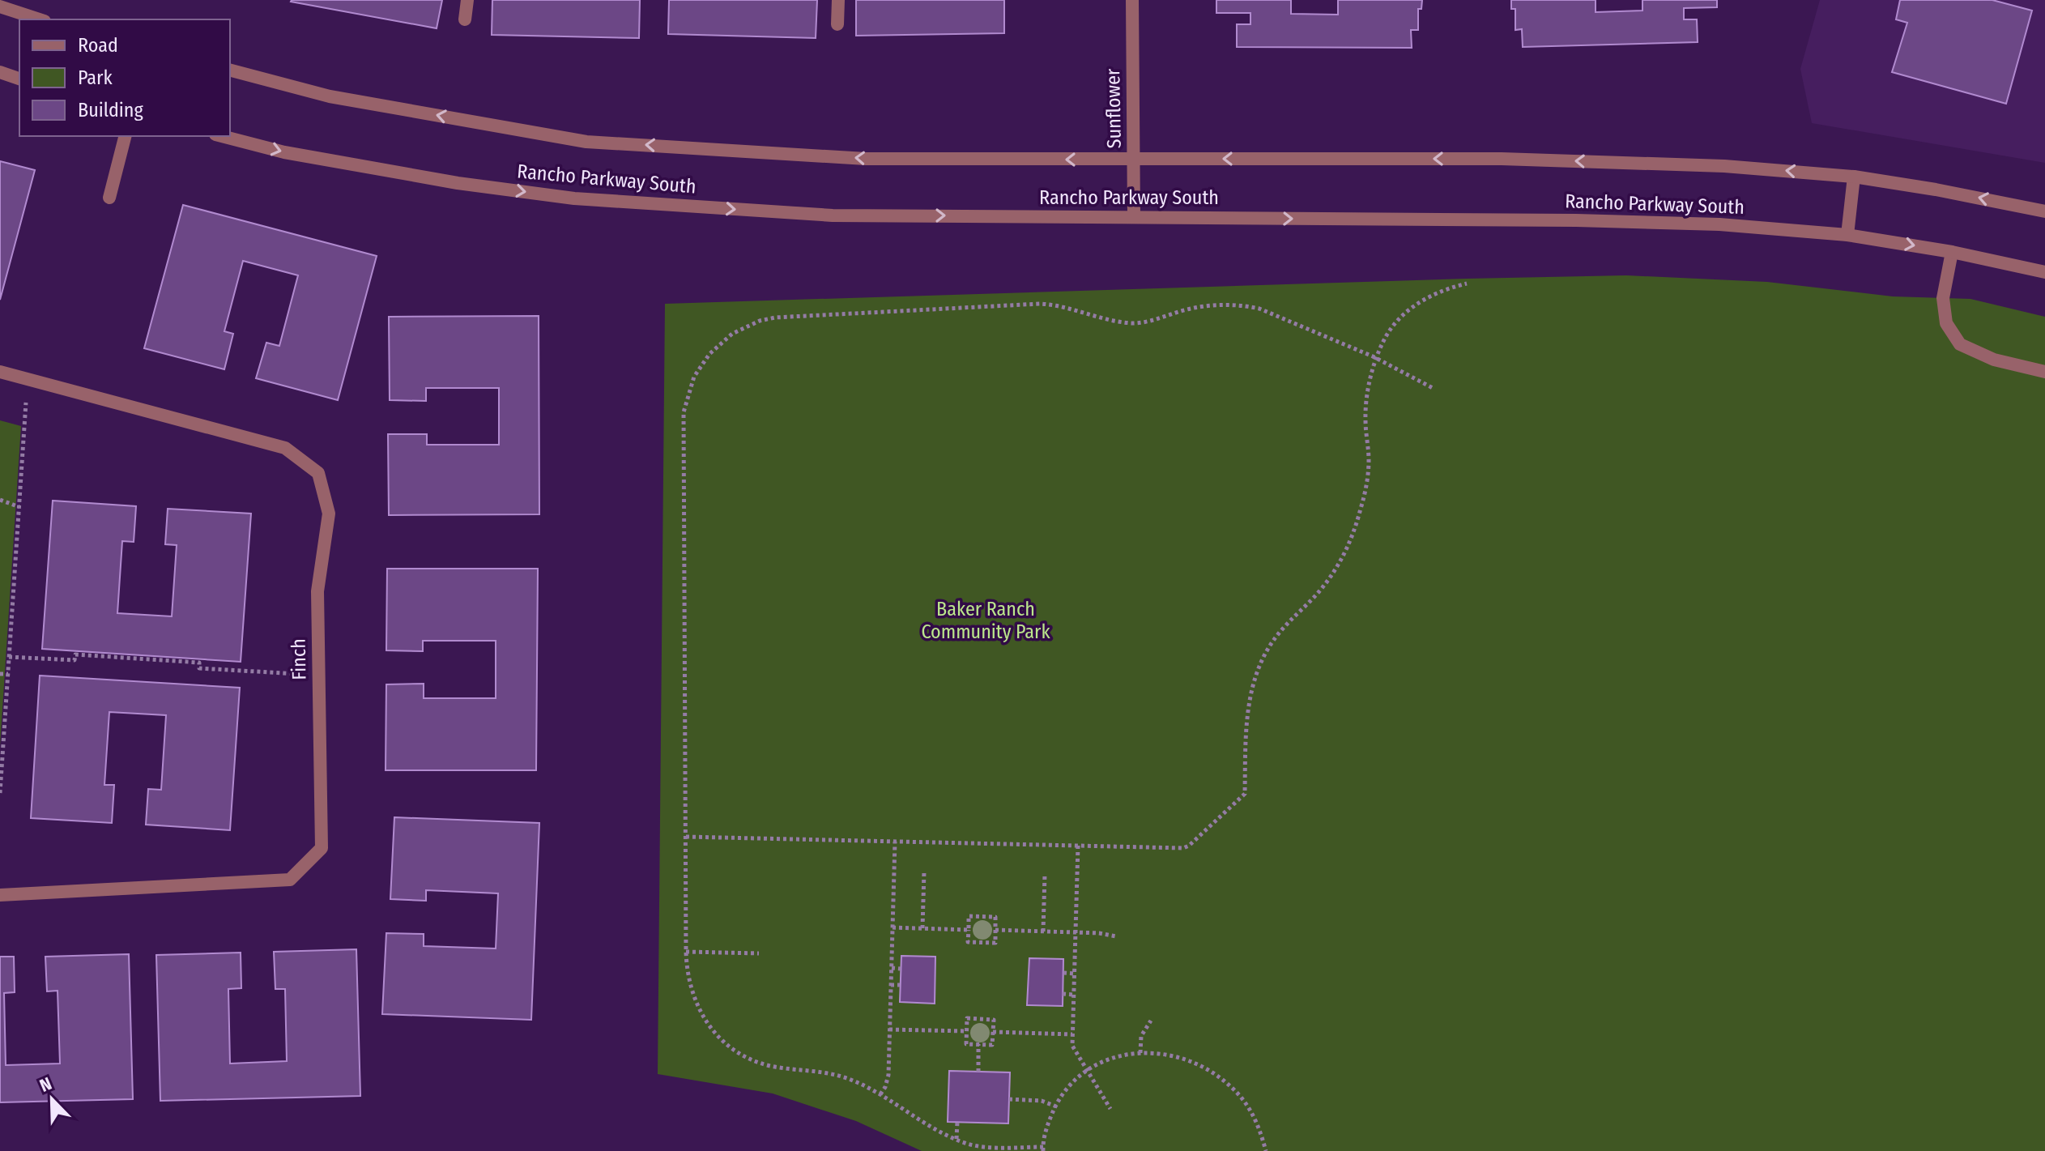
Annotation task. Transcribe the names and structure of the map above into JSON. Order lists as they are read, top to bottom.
{
  "streets": {
    "street": ["Sunflower", "Rancho Parkway South", "Finch"]
  },
  "crossings": [
    ["Sunflower", "Rancho Parkway South"]
  ],
  "parks": ["Baker Ranch Community Park"],
  "legend": ["Road", "Park", "Building"],
  "north": "top left"
}
